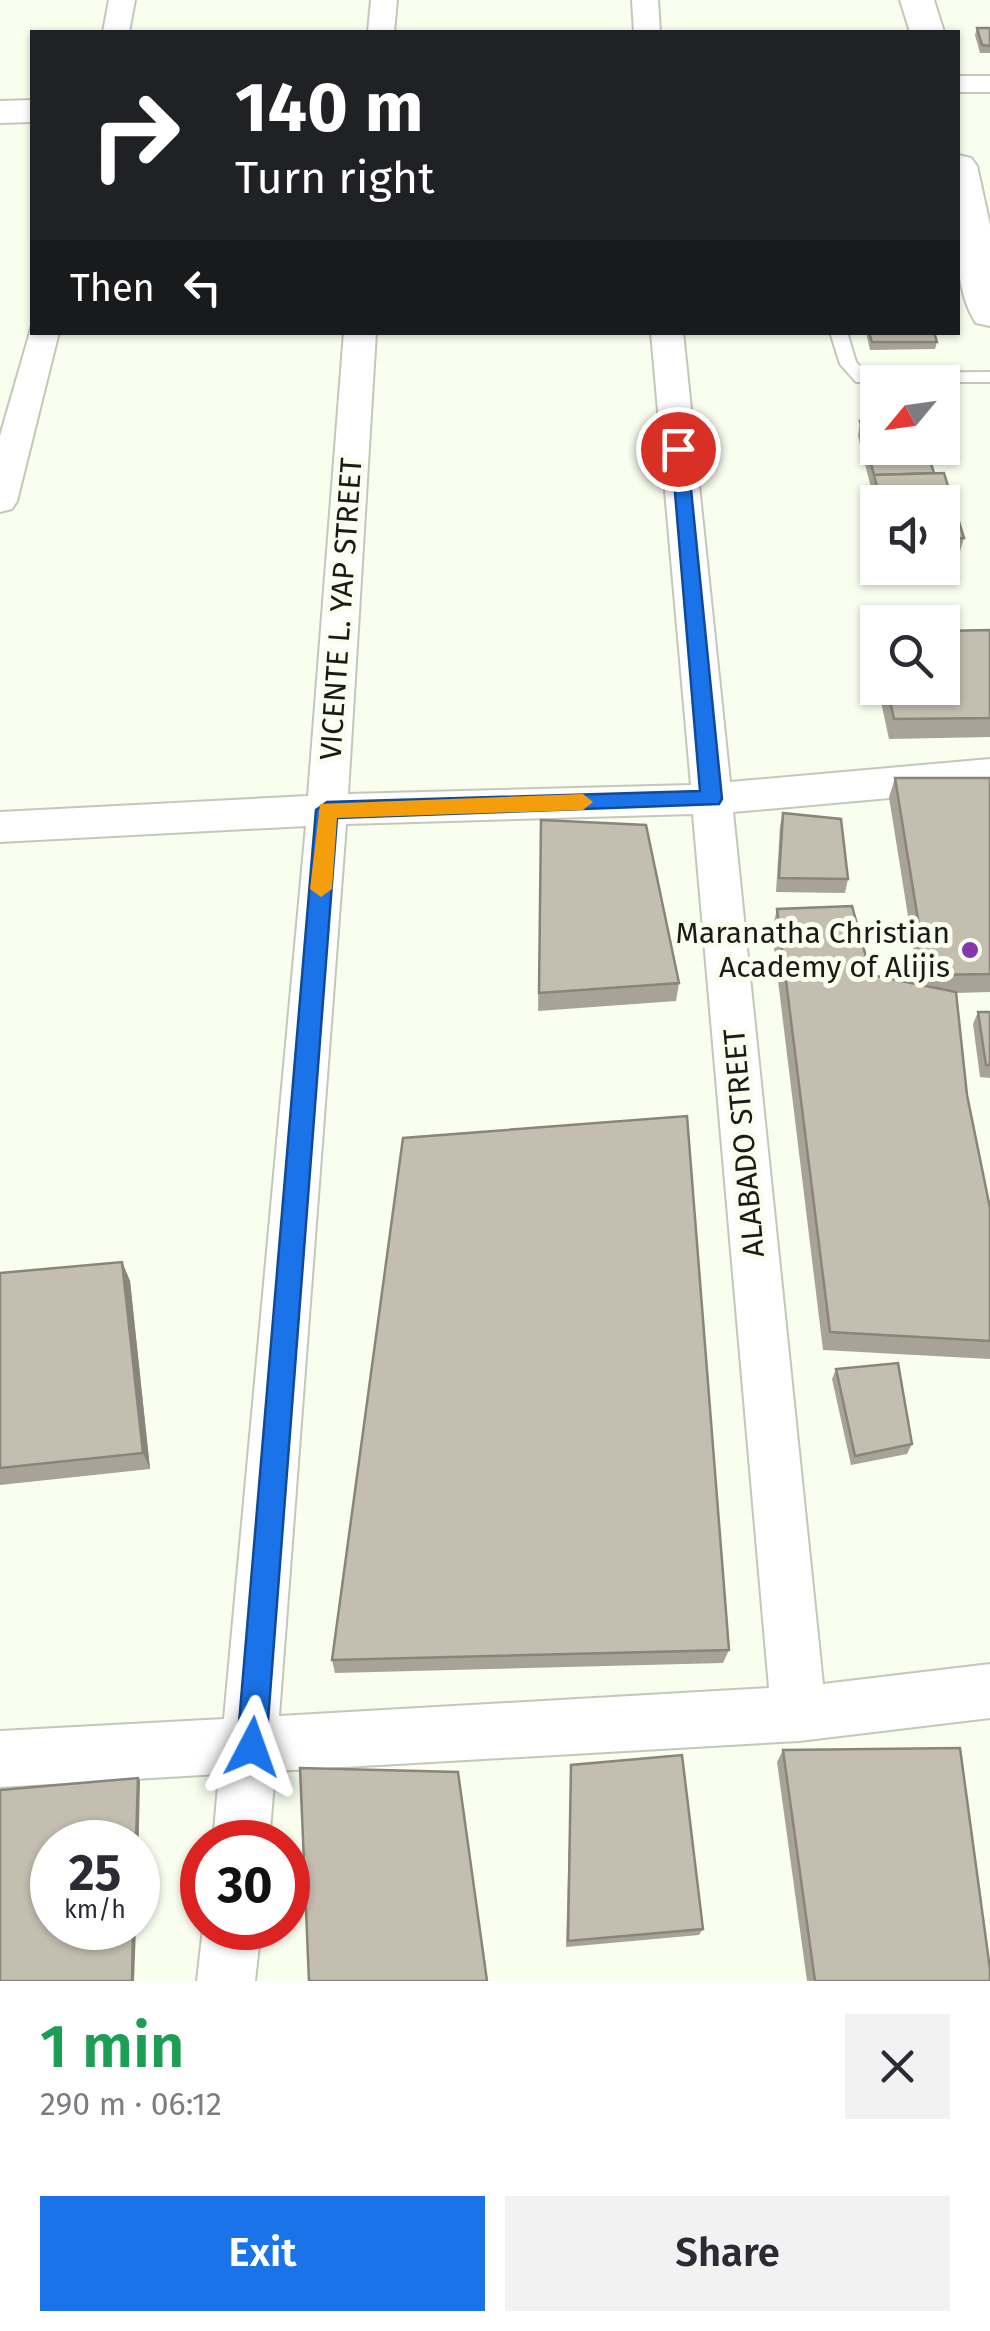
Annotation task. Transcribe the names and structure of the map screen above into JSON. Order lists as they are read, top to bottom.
{
  "streets": {
    "street": ["VICENTE L. YAP STREET", "ALABADO STREET"]
  },
  "places": ["Maranatha Christian Academy of Alijis"],
  "north": "bottom left",
  "page": {
    "turn": ["140 m", "Turn right"],
    "then": "Then",
    "speed": "25 km/h",
    "limit": "30",
    "heading": ["1 min", "290 m · 06:12"],
    "buttons": ["Exit", "Share"]
  }
}
